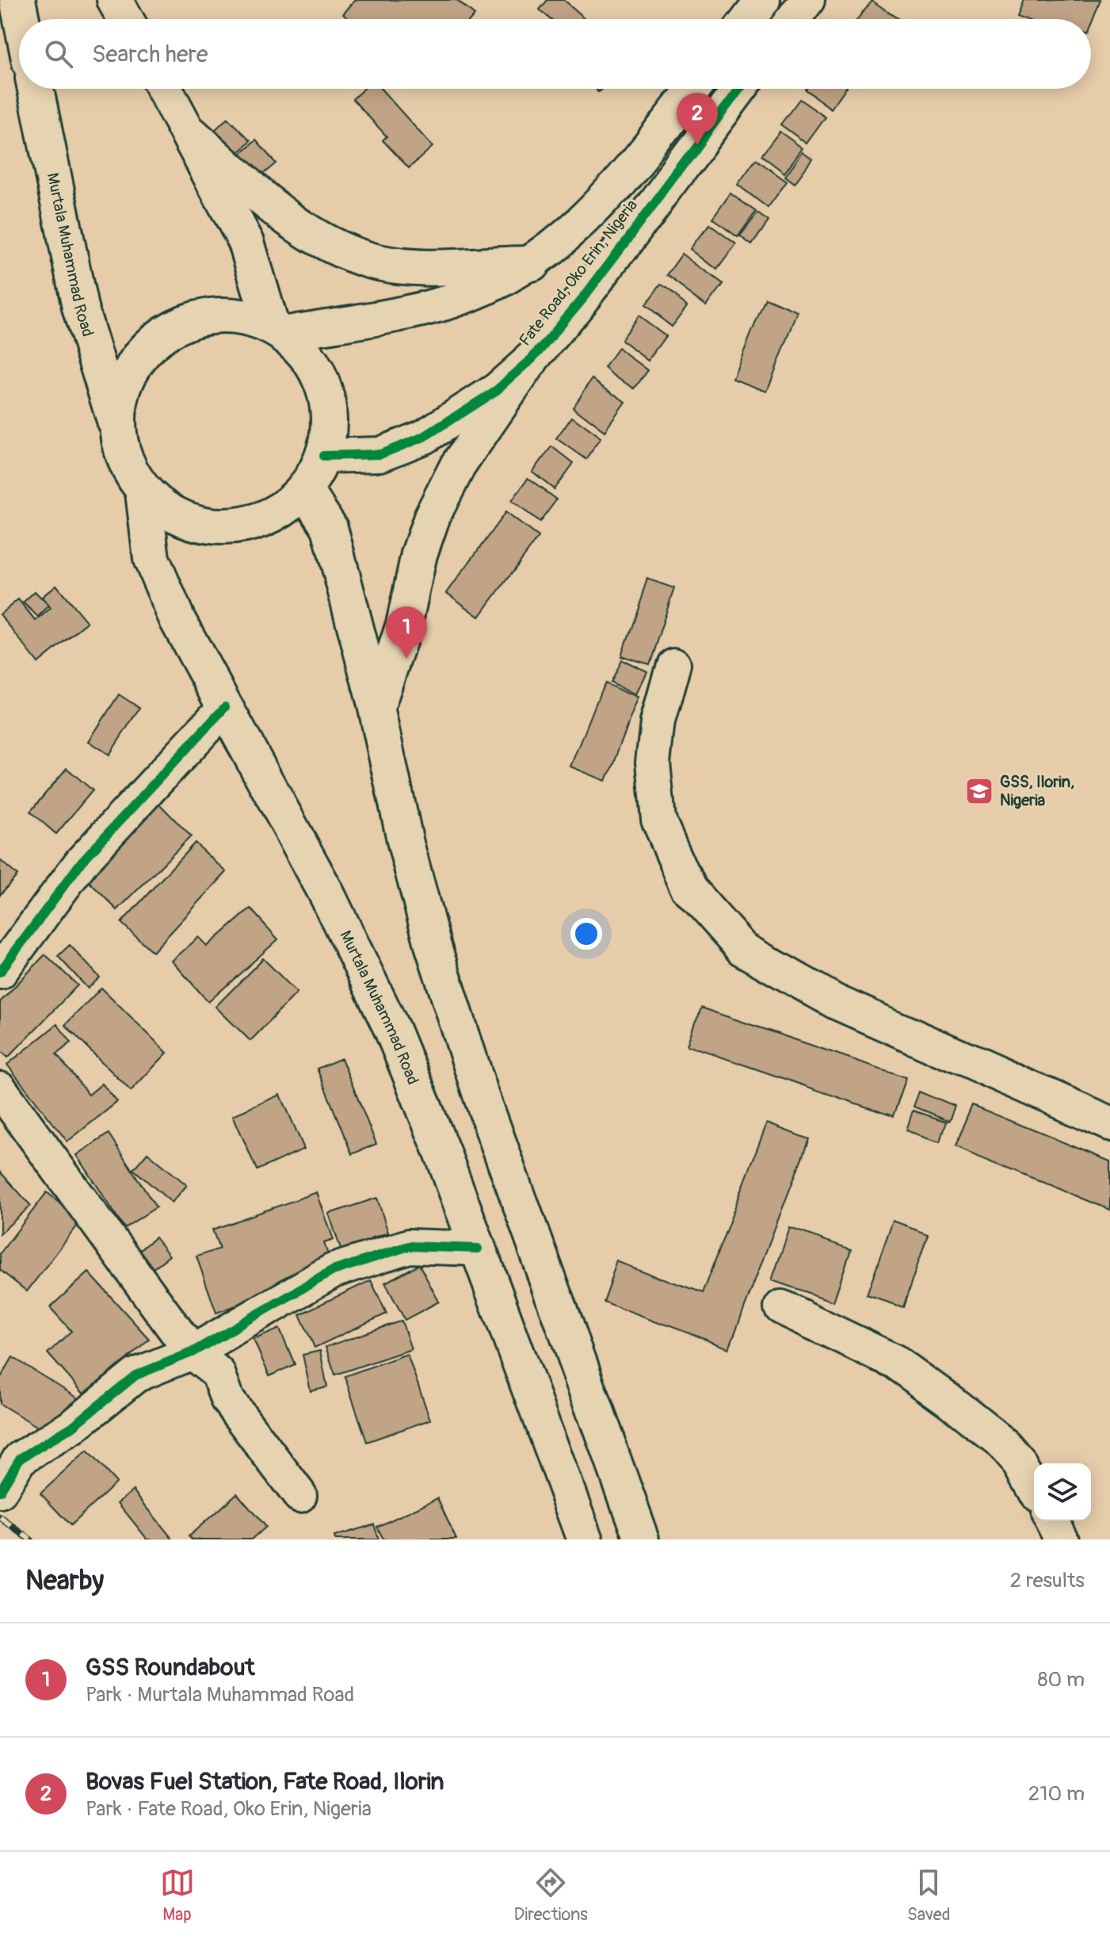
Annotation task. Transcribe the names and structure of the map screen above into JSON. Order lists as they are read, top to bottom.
{
  "streets": {
    "highway": ["Murtala Muhammad Road"],
    "street": ["Fate Road, Oko Erin, Nigeria"]
  },
  "crossings": [
    ["Murtala Muhammad Road", "Fate Road, Oko Erin, Nigeria"]
  ],
  "places": {
    "school or university": ["GSS, Ilorin, Nigeria"]
  },
  "page": {
    "search": "Search here",
    "pins": ["2", "1"],
    "heading": ["Nearby", "2 results"],
    "list": [
      {
        "mark": "1",
        "name": "GSS Roundabout",
        "note": "Park · Murtala Muhammad Road",
        "value": "80 m"
      },
      {
        "mark": "2",
        "name": "Bovas Fuel Station, Fate Road, Ilorin",
        "note": "Park · Fate Road, Oko Erin, Nigeria",
        "value": "210 m"
      }
    ],
    "nav": ["Map", "Directions", "Saved"]
  }
}
